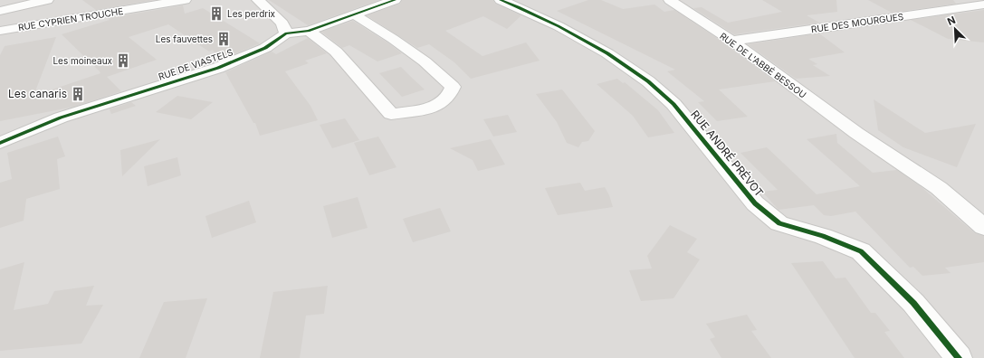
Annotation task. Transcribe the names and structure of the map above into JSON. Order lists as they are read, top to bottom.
{
  "streets": {
    "street": [
      "RUE CYPRIEN TROUCHE",
      "RUE DES MOURGUES",
      "RUE DE VIASTELS",
      "RUE DE L'ABBÉ BESSOU",
      "RUE ANDRÉ PRÉVOT"
    ]
  },
  "crossings": [
    ["RUE DES MOURGUES", "RUE DE L'ABBÉ BESSOU"]
  ],
  "places": {
    "building": [
      "Les perdrix",
      "Les fauvettes",
      "Les moineaux",
      "Les canaris"
    ]
  },
  "north": "top left"
}
